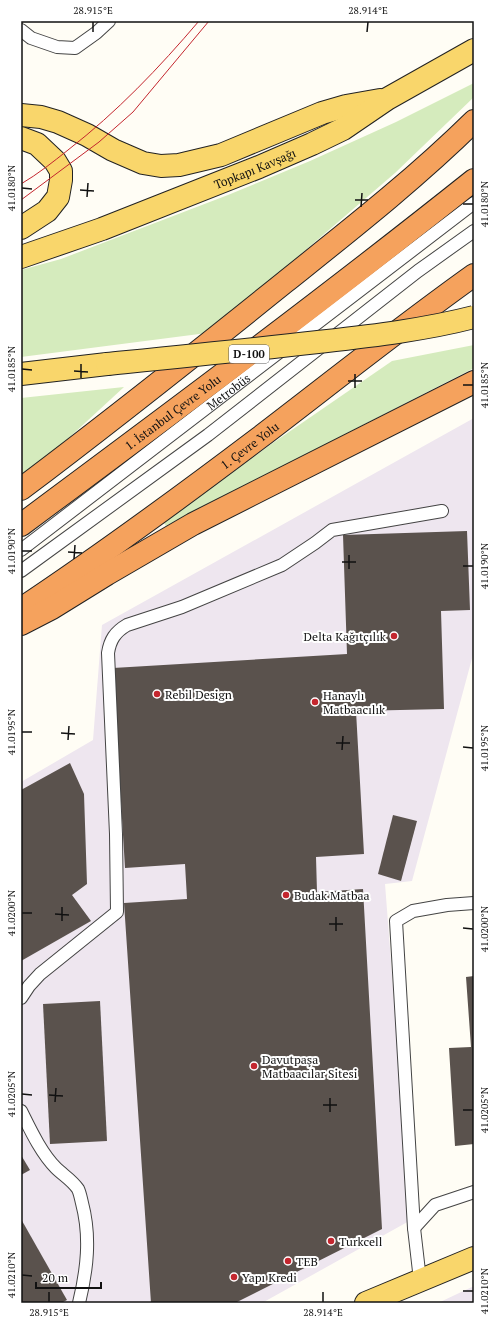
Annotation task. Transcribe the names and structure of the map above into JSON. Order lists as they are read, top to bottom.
{
  "streets": {
    "highway": ["D-100", "1. İstanbul Çevre Yolu", "1. Çevre Yolu"],
    "main road": ["Topkapı Kavşağı"],
    "lane": ["Metrobüs"]
  },
  "places": [
    "Delta Kağıtçılık",
    "Rebil Design",
    "Hanaylı Matbaacılık",
    "Budak Matbaa",
    "Davutpaşa Matbaacılar Sitesi",
    "Turkcell",
    "TEB",
    "Yapı Kredi"
  ],
  "scale_bar": "20 m",
  "coordinates": [
    "28.915°E",
    "28.914°E",
    "41.0180°N",
    "41.0185°N",
    "41.0190°N",
    "41.0195°N",
    "41.0200°N",
    "41.0205°N",
    "41.0210°N"
  ]
}
